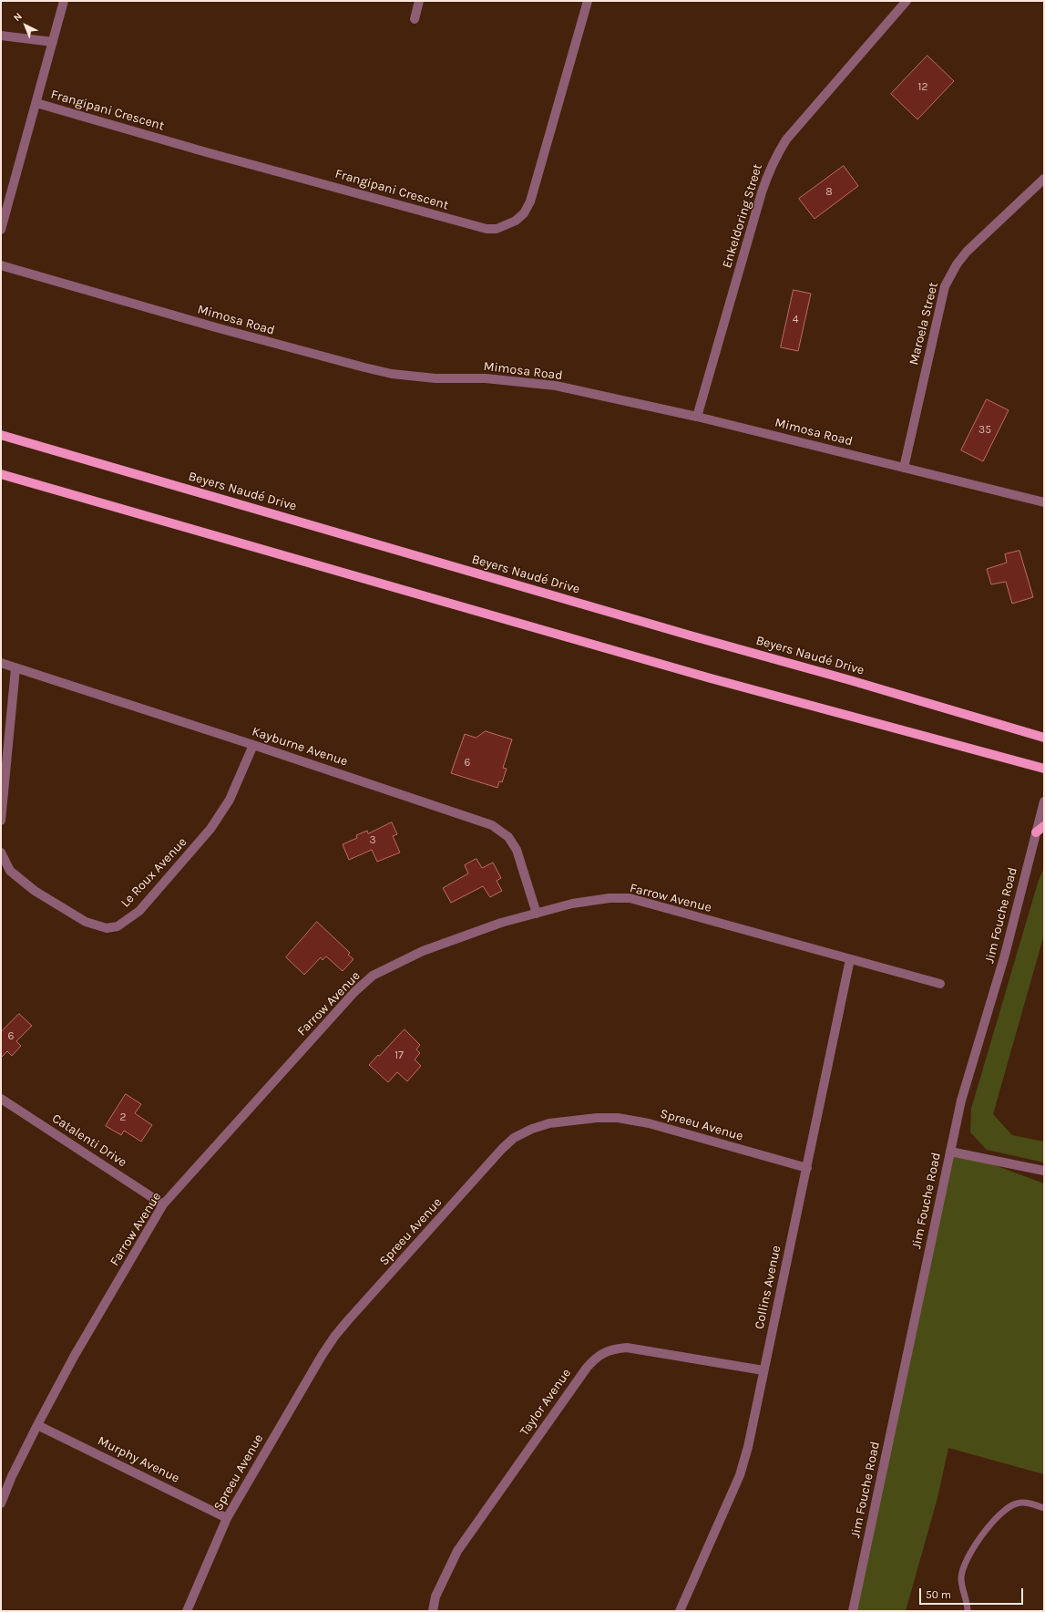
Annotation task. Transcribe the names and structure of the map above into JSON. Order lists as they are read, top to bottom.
{
  "streets": {
    "main road": ["Beyers Naudé Drive"],
    "street": [
      "Frangipani Crescent",
      "Enkeldoring Street",
      "Mimosa Road",
      "Maroela Street",
      "Kayburne Avenue",
      "Le Roux Avenue",
      "Farrow Avenue",
      "Jim Fouche Road",
      "Spreeu Avenue",
      "Catalenti Drive",
      "Collins Avenue",
      "Taylor Avenue",
      "Murphy Avenue"
    ]
  },
  "crossings": [
    ["Enkeldoring Street", "Mimosa Road"],
    ["Mimosa Road", "Maroela Street"],
    ["Kayburne Avenue", "Le Roux Avenue"],
    ["Kayburne Avenue", "Farrow Avenue"],
    ["Farrow Avenue", "Catalenti Drive"],
    ["Farrow Avenue", "Collins Avenue"],
    ["Farrow Avenue", "Murphy Avenue"],
    ["Spreeu Avenue", "Collins Avenue"],
    ["Spreeu Avenue", "Murphy Avenue"],
    ["Collins Avenue", "Taylor Avenue"]
  ],
  "house_numbers": [
    "12",
    "8",
    "4",
    "35",
    "6",
    "3",
    "6",
    "17",
    "2"
  ],
  "scale_bar": "50 m",
  "north": "top left"
}
